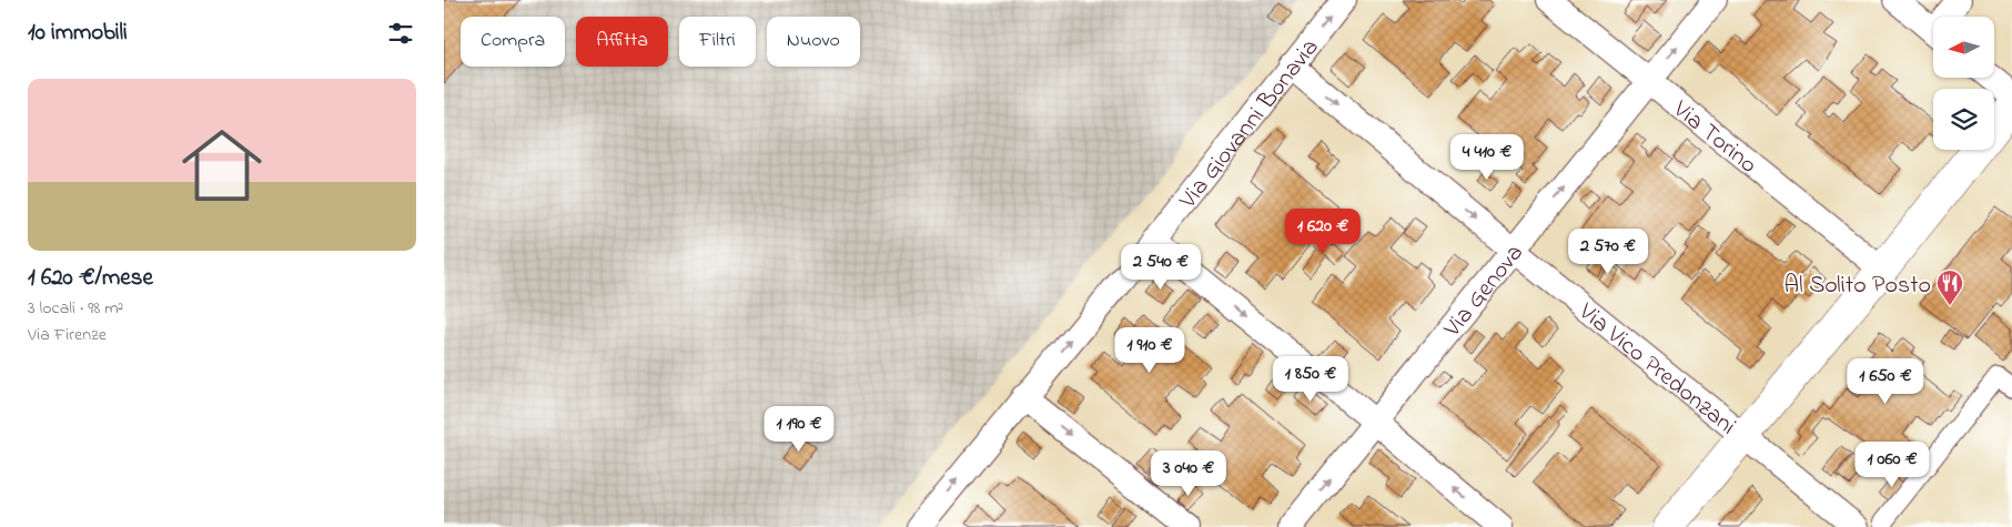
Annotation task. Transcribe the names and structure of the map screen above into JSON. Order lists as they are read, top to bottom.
{
  "streets": {
    "street": [
      "Via Giovanni Bonavia",
      "Via Torino",
      "Via Genova",
      "Via Vico Predonzani"
    ]
  },
  "crossings": [
    ["Via Giovanni Bonavia", "Via Vico Predonzani"],
    ["Via Torino", "Via Genova"],
    ["Via Genova", "Via Vico Predonzani"]
  ],
  "one_way": ["Via Giovanni Bonavia", "Via Genova"],
  "places": {
    "restaurant": ["Al Solito Posto"]
  },
  "north": "left",
  "page": {
    "heading": "10 immobili",
    "chip": [
      "Compra",
      "Affitta",
      "Filtri",
      "Nuovo"
    ],
    "list": [
      {
        "name": "1 620 €/mese",
        "note": "3 locali · 98 m² · Via Firenze"
      }
    ],
    "price": [
      "4 410 €",
      "1 620 €",
      "2 570 €",
      "2 540 €",
      "1 910 €",
      "1 850 €",
      "1 650 €",
      "1 190 €",
      "1 060 €",
      "3 040 €"
    ]
  }
}
